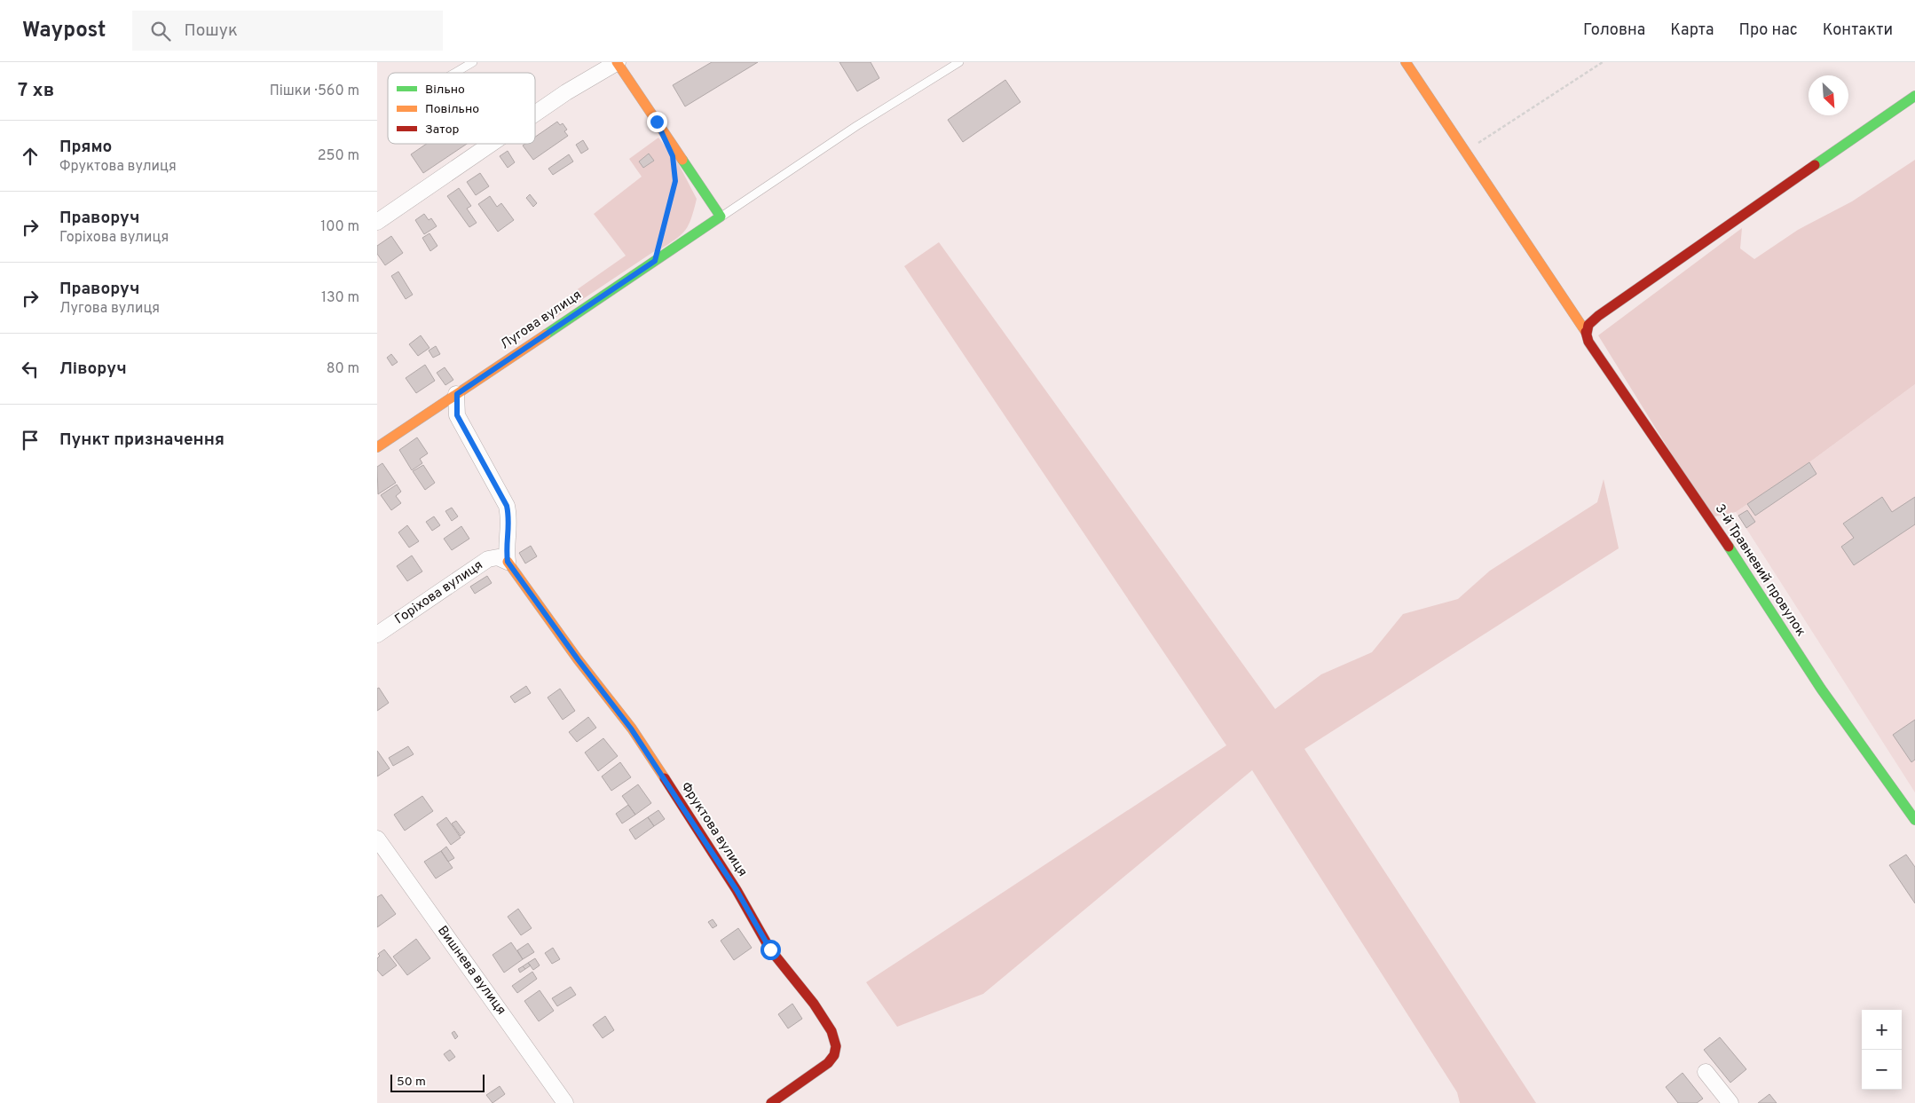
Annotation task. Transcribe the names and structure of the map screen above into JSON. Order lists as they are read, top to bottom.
{
  "streets": {
    "street": [
      "Лугова вулиця",
      "3-й Травневий провулок",
      "Горіхова вулиця",
      "Фруктова вулиця",
      "Вишнева вулиця"
    ]
  },
  "crossings": [
    ["Горіхова вулиця", "Фруктова вулиця"]
  ],
  "legend": ["Вільно", "Повільно", "Затор"],
  "scale_bar": "50 m",
  "north": "bottom right",
  "page": {
    "header": "Waypost",
    "search": "Пошук",
    "nav": [
      "Головна",
      "Карта",
      "Про нас",
      "Контакти"
    ],
    "heading": ["7 хв", "Пішки · 560 m"],
    "list": [
      ["Прямо", "Фруктова вулиця", "250 m"],
      ["Праворуч", "Горіхова вулиця", "100 m"],
      ["Праворуч", "Лугова вулиця", "130 m"],
      ["Ліворуч", "80 m"],
      "Пункт призначення"
    ],
    "map_buttons": ["+", "−"],
    "scale": "50 m"
  }
}
